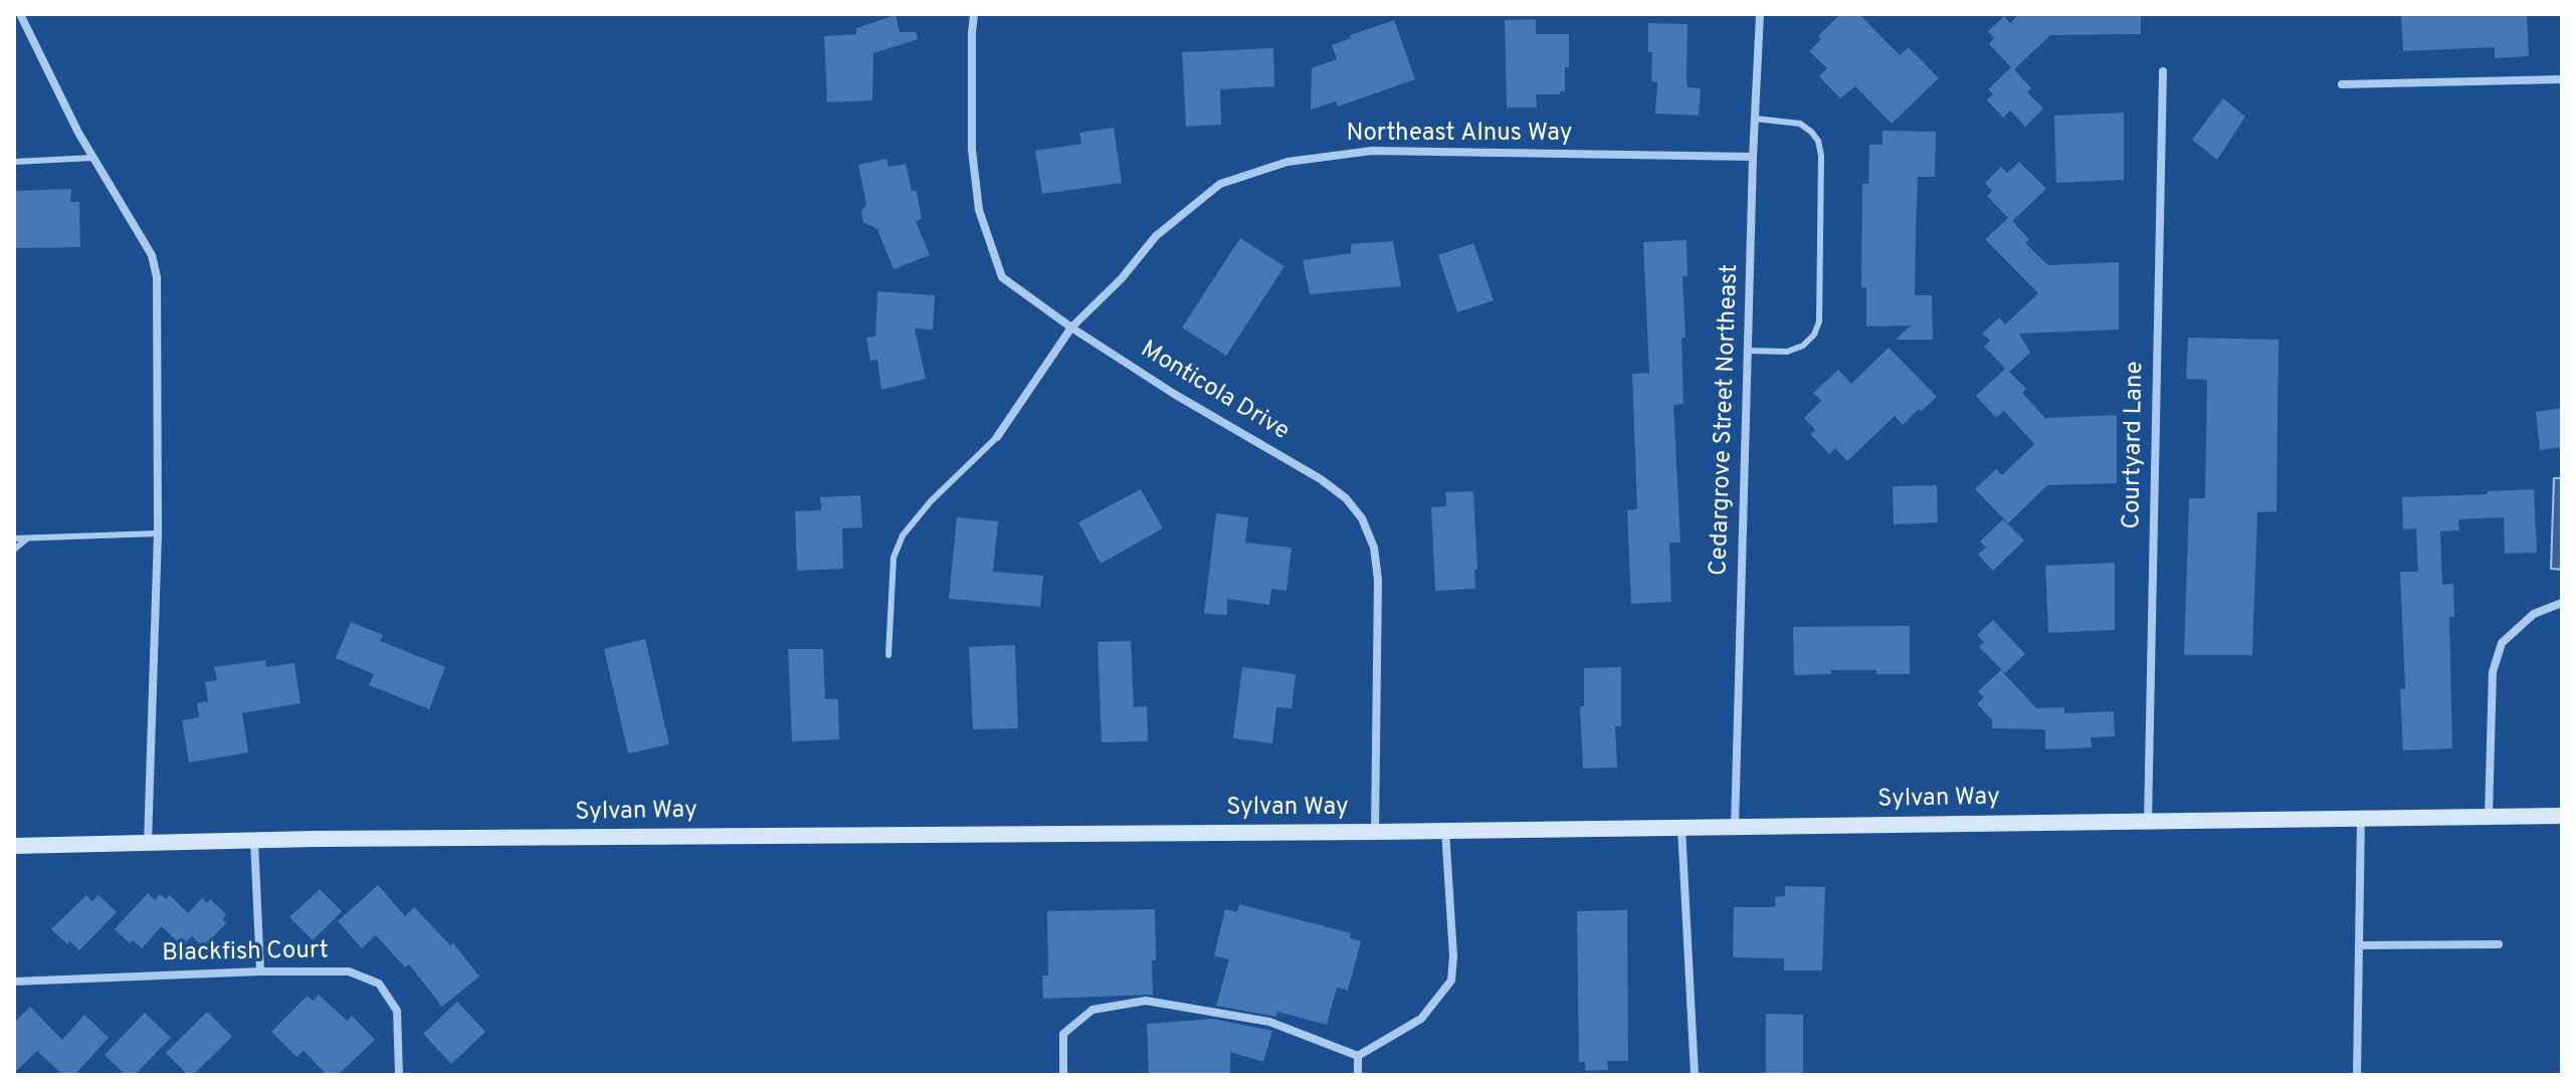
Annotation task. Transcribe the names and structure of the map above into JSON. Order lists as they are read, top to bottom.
{
  "streets": {
    "main road": ["Sylvan Way"],
    "street": [
      "Northeast Alnus Way",
      "Monticola Drive",
      "Cedargrove Street Northeast",
      "Courtyard Lane",
      "Blackfish Court"
    ]
  },
  "crossings": [
    ["Northeast Alnus Way", "Monticola Drive"],
    ["Northeast Alnus Way", "Cedargrove Street Northeast"],
    ["Monticola Drive", "Sylvan Way"],
    ["Cedargrove Street Northeast", "Sylvan Way"],
    ["Courtyard Lane", "Sylvan Way"]
  ]
}
